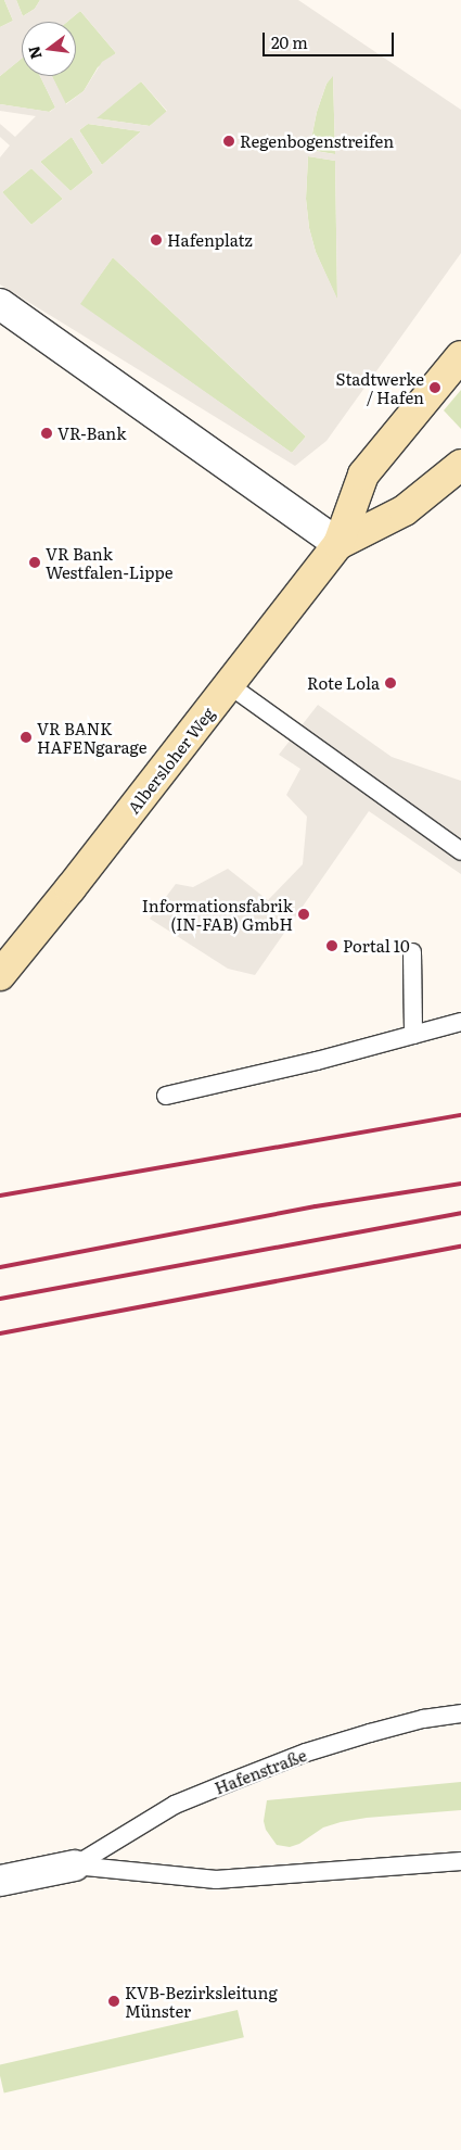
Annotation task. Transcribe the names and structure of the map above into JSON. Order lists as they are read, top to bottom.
{
  "streets": {
    "main road": ["Albersloher Weg"],
    "street": ["Hafenstraße"]
  },
  "places": [
    "Regenbogenstreifen",
    "Hafenplatz",
    "Stadtwerke / Hafen",
    "VR-Bank",
    "VR Bank Westfalen-Lippe",
    "Rote Lola",
    "VR BANK HAFENgarage",
    "Informationsfabrik (IN-FAB) GmbH",
    "Portal 10",
    "KVB-Bezirksleitung Münster"
  ],
  "scale_bar": "20 m",
  "north": "left"
}
